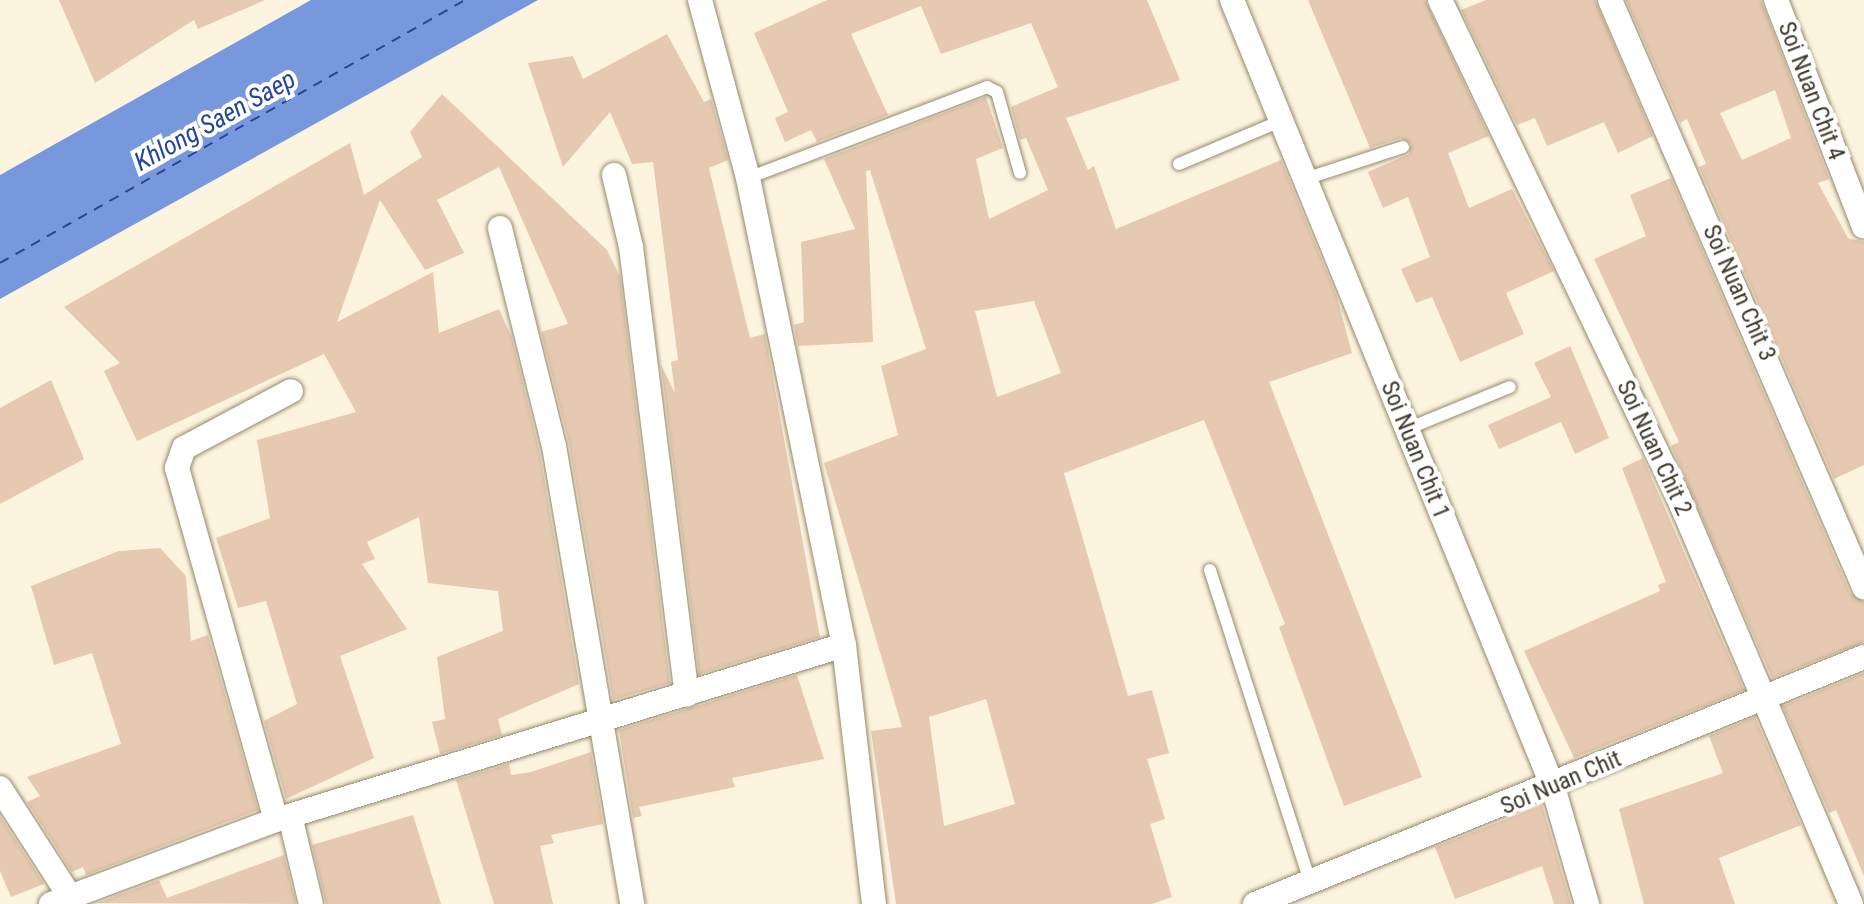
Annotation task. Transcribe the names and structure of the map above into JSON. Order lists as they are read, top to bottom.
{
  "streets": {
    "street": [
      "Soi Nuan Chit 4",
      "Soi Nuan Chit 3",
      "Soi Nuan Chit 2",
      "Soi Nuan Chit 1",
      "Soi Nuan Chit"
    ]
  },
  "crossings": [
    ["Soi Nuan Chit 2", "Soi Nuan Chit"],
    ["Soi Nuan Chit 1", "Soi Nuan Chit"]
  ],
  "water": ["Khlong Saen Saep"]
}
